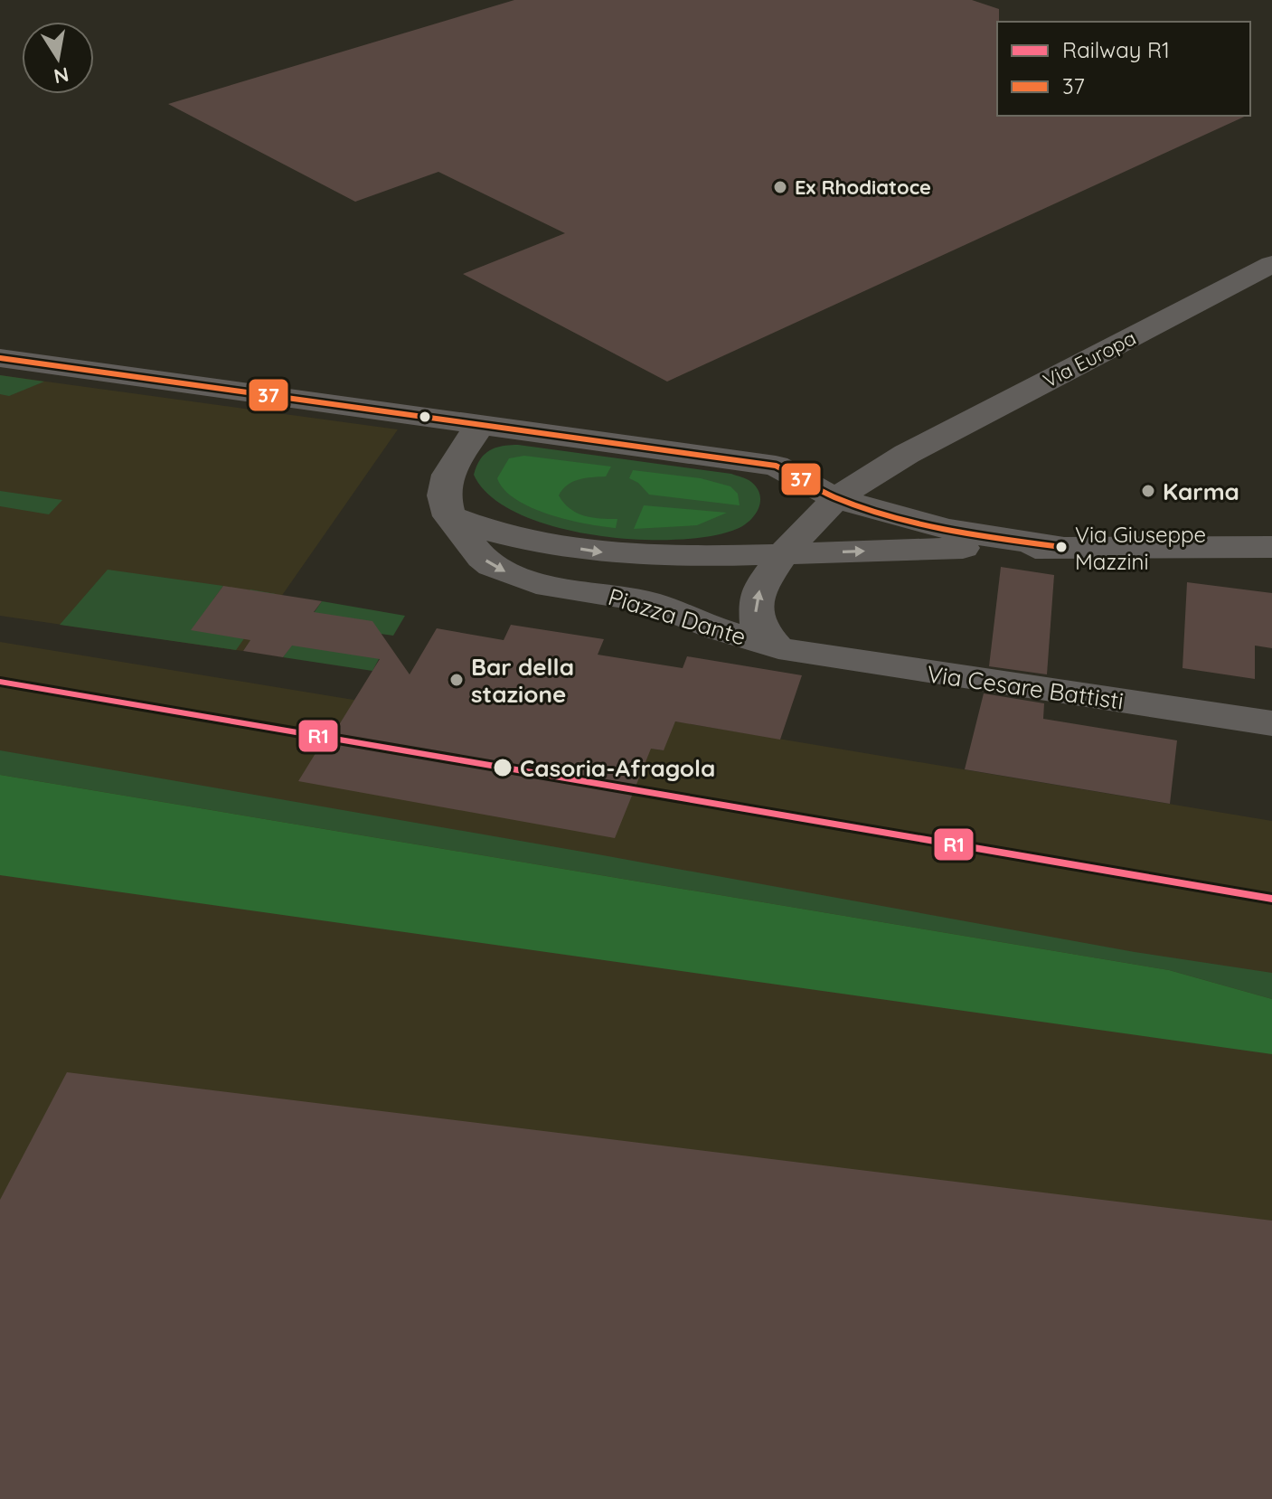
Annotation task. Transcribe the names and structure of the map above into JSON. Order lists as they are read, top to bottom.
{
  "streets": {
    "street": ["Via Europa", "Piazza Dante", "Via Cesare Battisti"]
  },
  "crossings": [
    ["Via Europa", "Piazza Dante"],
    ["Piazza Dante", "Via Cesare Battisti"]
  ],
  "places": [
    "Ex Rhodiatoce",
    "Karma",
    "Via Giuseppe Mazzini",
    "Bar della stazione",
    "Casoria-Afragola"
  ],
  "lines": ["transit line 37", "rail line R1"],
  "legend": ["Railway R1", "37"],
  "north": "bottom"
}
